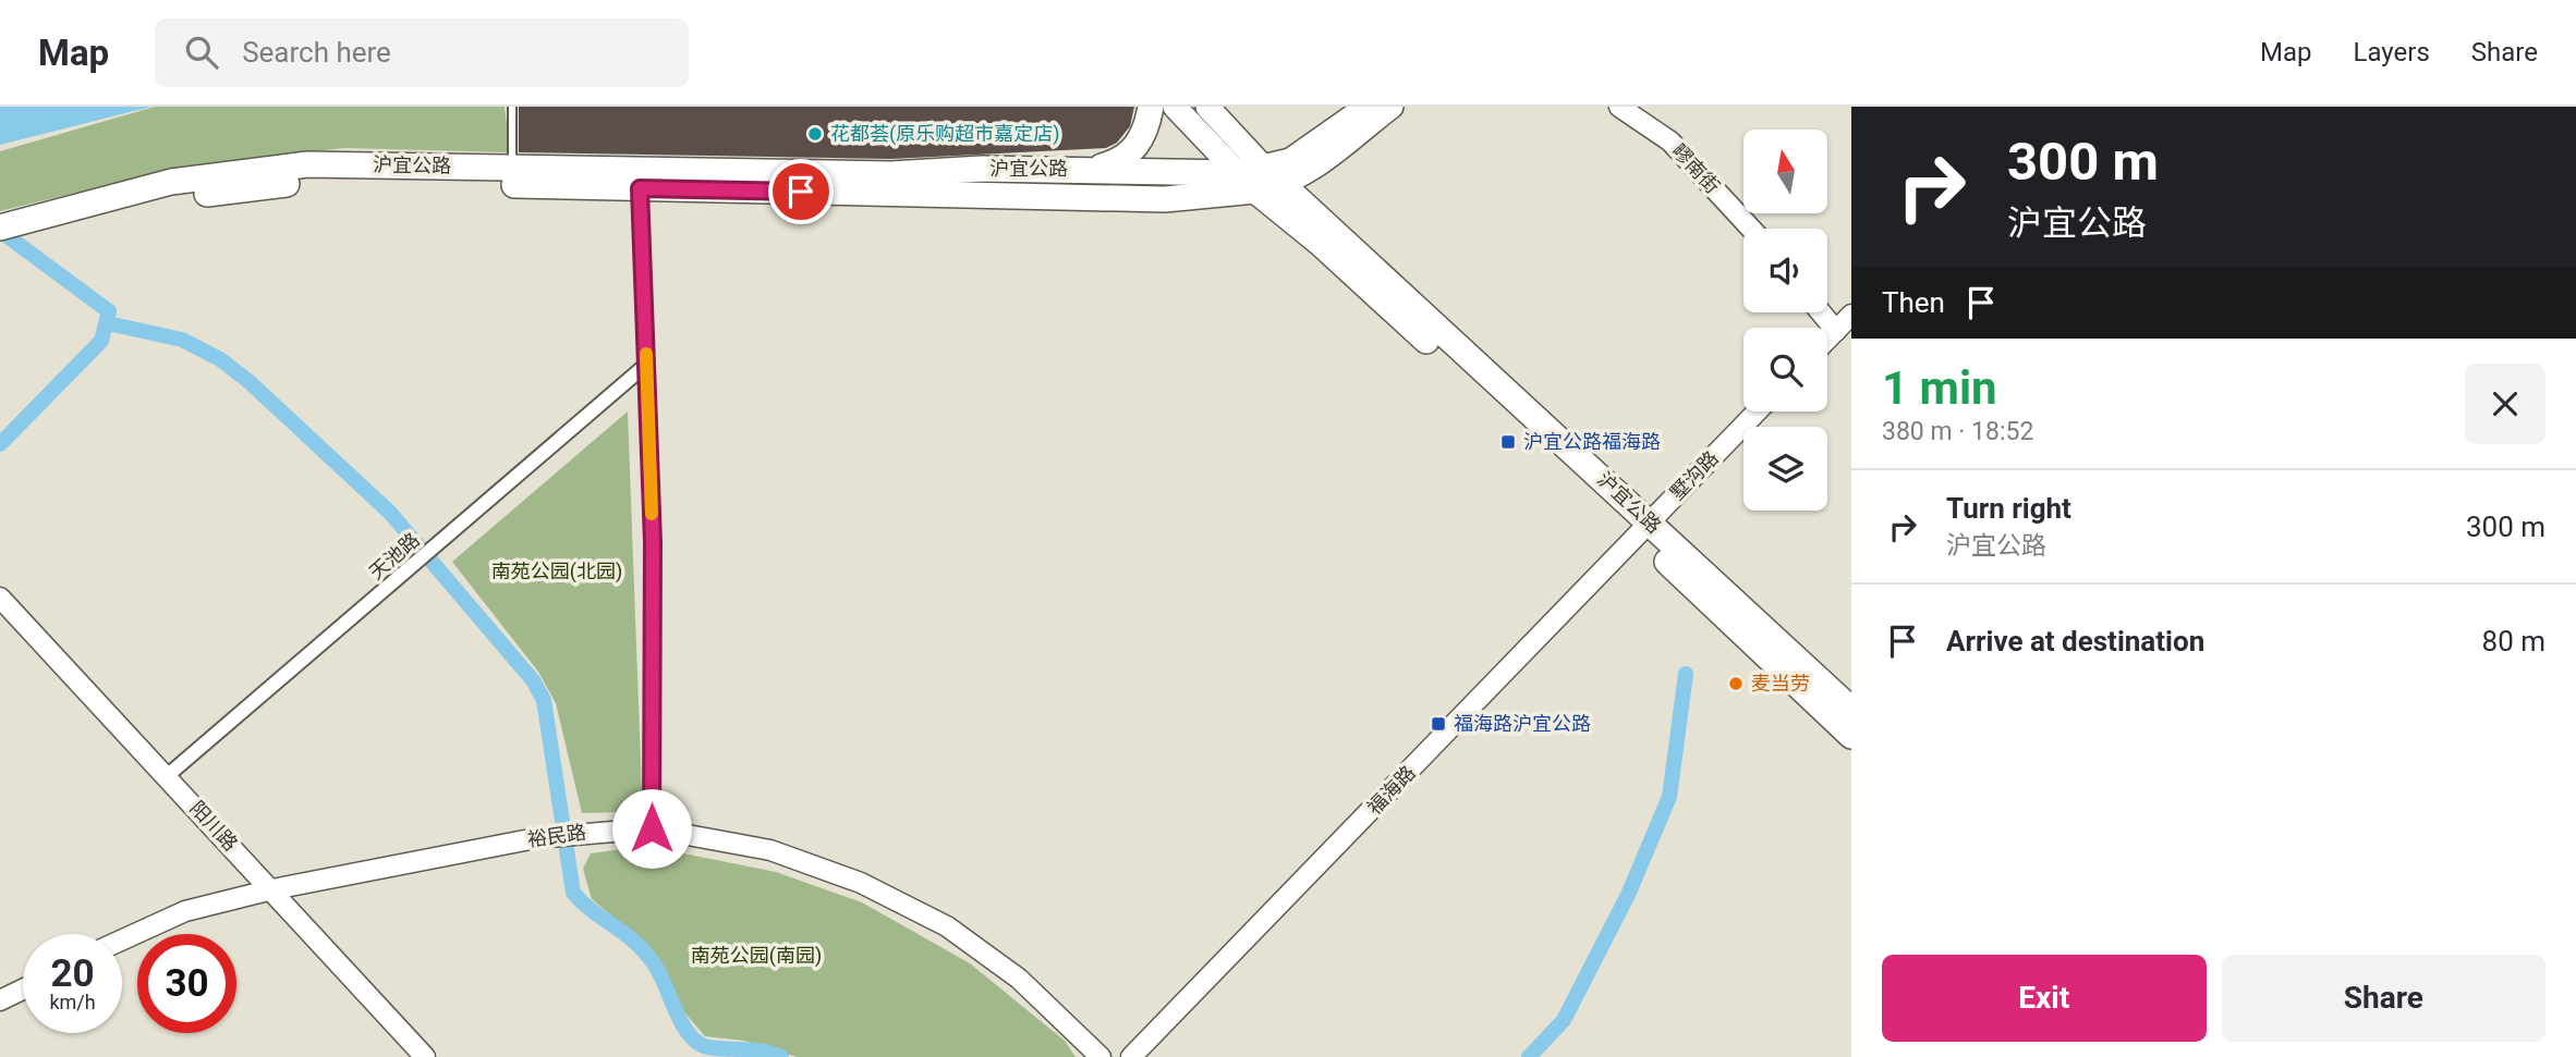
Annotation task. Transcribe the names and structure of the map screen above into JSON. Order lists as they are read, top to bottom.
{
  "streets": {
    "highway": ["沪宜公路"],
    "street": [
      "疁南街",
      "墅沟路",
      "天池路",
      "福海路",
      "阳川路",
      "裕民路"
    ]
  },
  "crossings": [
    ["沪宜公路", "墅沟路"],
    ["沪宜公路", "福海路"],
    ["墅沟路", "福海路"],
    ["天池路", "阳川路"],
    ["阳川路", "裕民路"]
  ],
  "parks": ["南苑公园(北园)", "南苑公园(南园)"],
  "places": {
    "other": ["花都荟(原乐购超市嘉定店)", "麦当劳"],
    "transit": ["沪宜公路福海路", "福海路沪宜公路"]
  },
  "north": "top",
  "page": {
    "header": "Map",
    "search": "Search here",
    "nav": ["Map", "Layers", "Share"],
    "turn": ["300 m", "沪宜公路"],
    "then": "Then",
    "heading": ["1 min", "380 m · 18:52"],
    "list": [
      {
        "name": "Turn right",
        "note": "沪宜公路",
        "value": "300 m"
      },
      {
        "name": "Arrive at destination",
        "value": "80 m"
      }
    ],
    "speed": "20 km/h",
    "limit": "30",
    "buttons": ["Exit", "Share"]
  }
}
